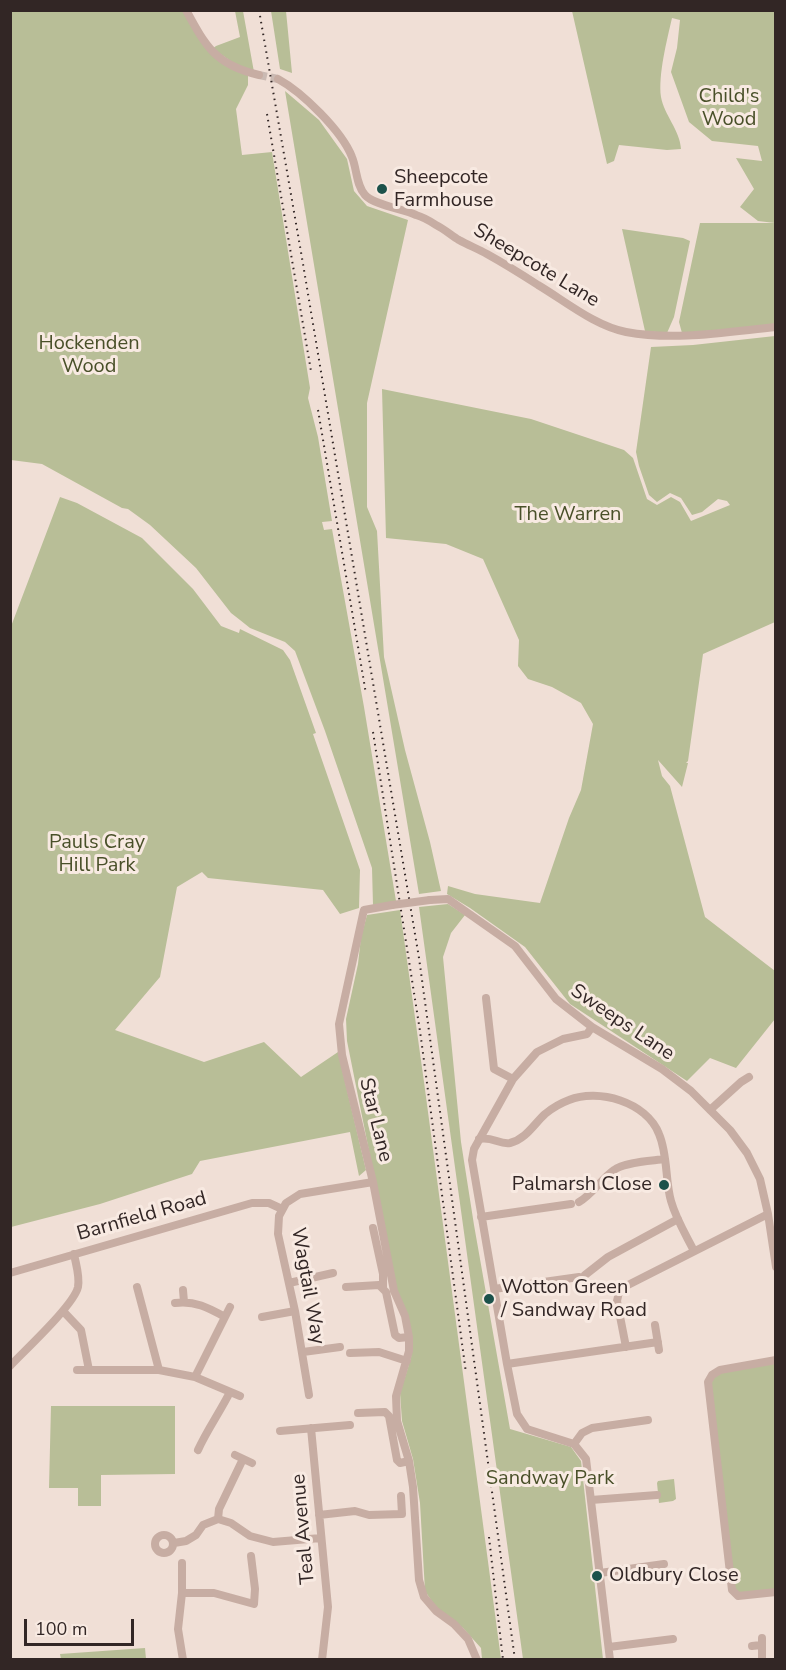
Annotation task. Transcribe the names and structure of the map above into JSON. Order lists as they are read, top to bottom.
{
  "streets": {
    "street": [
      "Sheepcote Lane",
      "Sweeps Lane",
      "Star Lane",
      "Barnfield Road",
      "Wagtail Way",
      "Teal Avenue"
    ]
  },
  "crossings": [
    ["Sweeps Lane", "Star Lane"],
    ["Star Lane", "Wagtail Way"],
    ["Barnfield Road", "Wagtail Way"]
  ],
  "parks": [
    "Child's Wood",
    "Hockenden Wood",
    "The Warren",
    "Pauls Cray Hill Park",
    "Sandway Park"
  ],
  "places": [
    "Sheepcote Farmhouse",
    "Palmarsh Close",
    "Wotton Green / Sandway Road",
    "Oldbury Close"
  ],
  "scale_bar": "100 m"
}
